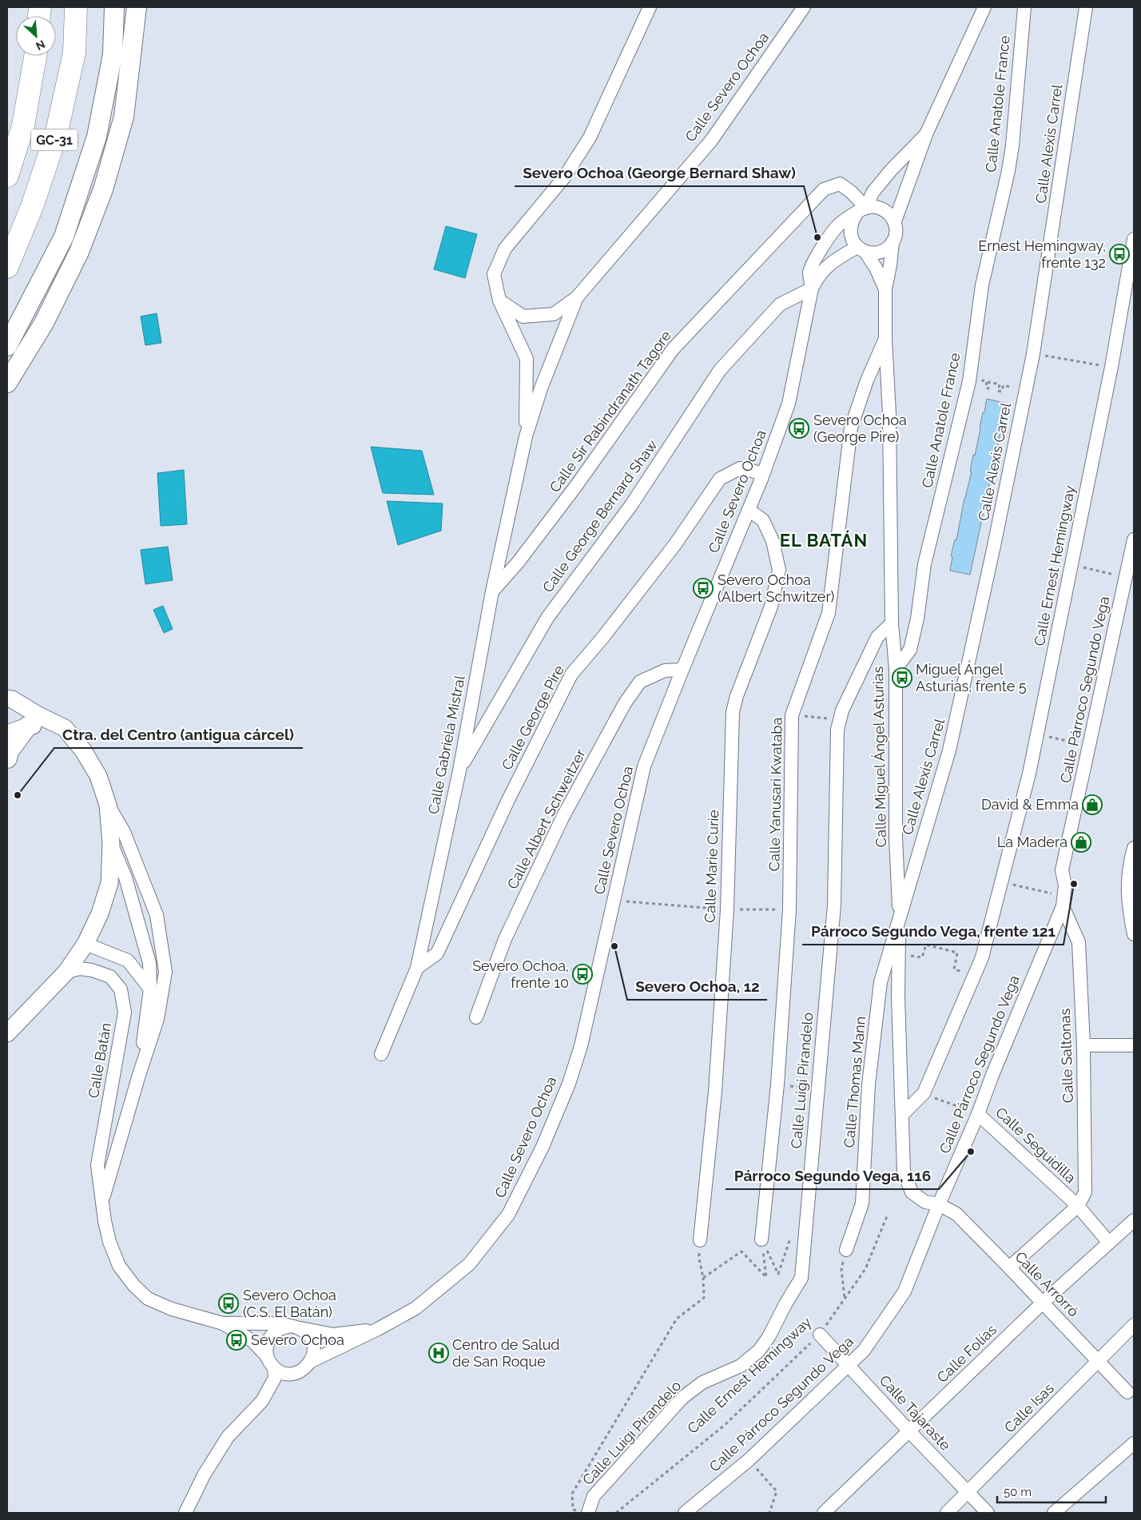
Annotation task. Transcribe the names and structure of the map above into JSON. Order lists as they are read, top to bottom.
{
  "streets": {
    "highway": ["GC-31"],
    "street": [
      "Calle Severo Ochoa",
      "Calle Anatole France",
      "Calle Alexis Carrel",
      "Calle Sir Rabindranath Tagore",
      "Calle George Bernard Shaw",
      "Calle Ernest Hemingway",
      "Calle Párroco Segundo Vega",
      "Calle George Pire",
      "Calle Gabriela Mistral",
      "Calle Miguel Ángel Asturias",
      "Calle Yanusari Kwataba",
      "Calle Albert Schweitzer",
      "Calle Marie Curie",
      "Calle Saltonas",
      "Calle Batán",
      "Calle Luigi Pirandelo",
      "Calle Thomas Mann",
      "Calle Seguidilla",
      "Calle Arrorró",
      "Calle Folías",
      "Calle Isas",
      "Calle Tajaraste"
    ]
  },
  "crossings": [
    ["Calle Severo Ochoa", "Calle George Bernard Shaw"],
    ["Calle Severo Ochoa", "Calle George Pire"],
    ["Calle Severo Ochoa", "Calle Gabriela Mistral"],
    ["Calle Severo Ochoa", "Calle Albert Schweitzer"],
    ["Calle Severo Ochoa", "Calle Marie Curie"],
    ["Calle Severo Ochoa", "Calle Batán"],
    ["Calle Anatole France", "Calle Miguel Ángel Asturias"],
    ["Calle Alexis Carrel", "Calle Miguel Ángel Asturias"],
    ["Calle Alexis Carrel", "Calle Thomas Mann"],
    ["Calle Sir Rabindranath Tagore", "Calle Gabriela Mistral"],
    ["Calle Sir Rabindranath Tagore", "Calle Miguel Ángel Asturias"],
    ["Calle George Bernard Shaw", "Calle Gabriela Mistral"],
    ["Calle Ernest Hemingway", "Calle Miguel Ángel Asturias"],
    ["Calle Ernest Hemingway", "Calle Seguidilla"],
    ["Calle Ernest Hemingway", "Calle Tajaraste"],
    ["Calle Párroco Segundo Vega", "Calle Miguel Ángel Asturias"],
    ["Calle Párroco Segundo Vega", "Calle Saltonas"],
    ["Calle Párroco Segundo Vega", "Calle Seguidilla"],
    ["Calle Párroco Segundo Vega", "Calle Arrorró"],
    ["Calle Párroco Segundo Vega", "Calle Tajaraste"],
    ["Calle George Pire", "Calle Gabriela Mistral"],
    ["Calle Miguel Ángel Asturias", "Calle Yanusari Kwataba"],
    ["Calle Miguel Ángel Asturias", "Calle Luigi Pirandelo"],
    ["Calle Miguel Ángel Asturias", "Calle Thomas Mann"],
    ["Calle Miguel Ángel Asturias", "Calle Arrorró"],
    ["Calle Saltonas", "Calle Seguidilla"],
    ["Calle Seguidilla", "Calle Folías"],
    ["Calle Arrorró", "Calle Folías"],
    ["Calle Arrorró", "Calle Isas"],
    ["Calle Folías", "Calle Tajaraste"],
    ["Calle Isas", "Calle Tajaraste"]
  ],
  "districts": ["EL BATÁN"],
  "places": {
    "other": [
      "Severo Ochoa (George Bernard Shaw)",
      "Ctra. del Centro (antigua cárcel)",
      "Párroco Segundo Vega, frente 121",
      "Severo Ochoa, 12",
      "Párroco Segundo Vega, 116"
    ],
    "bus stop": [
      "Ernest Hemingway, frente 132",
      "Severo Ochoa (George Pire)",
      "Severo Ochoa (Albert Schwitzer)",
      "Miguel Ángel Asturias, frente 5",
      "Severo Ochoa, frente 10",
      "Severo Ochoa (C.S. El Batán)",
      "Severo Ochoa"
    ],
    "shop": ["David & Emma", "La Madera"],
    "hospital": ["Centro de Salud de San Roque"]
  },
  "scale_bar": "50 m",
  "north": "bottom right"
}
